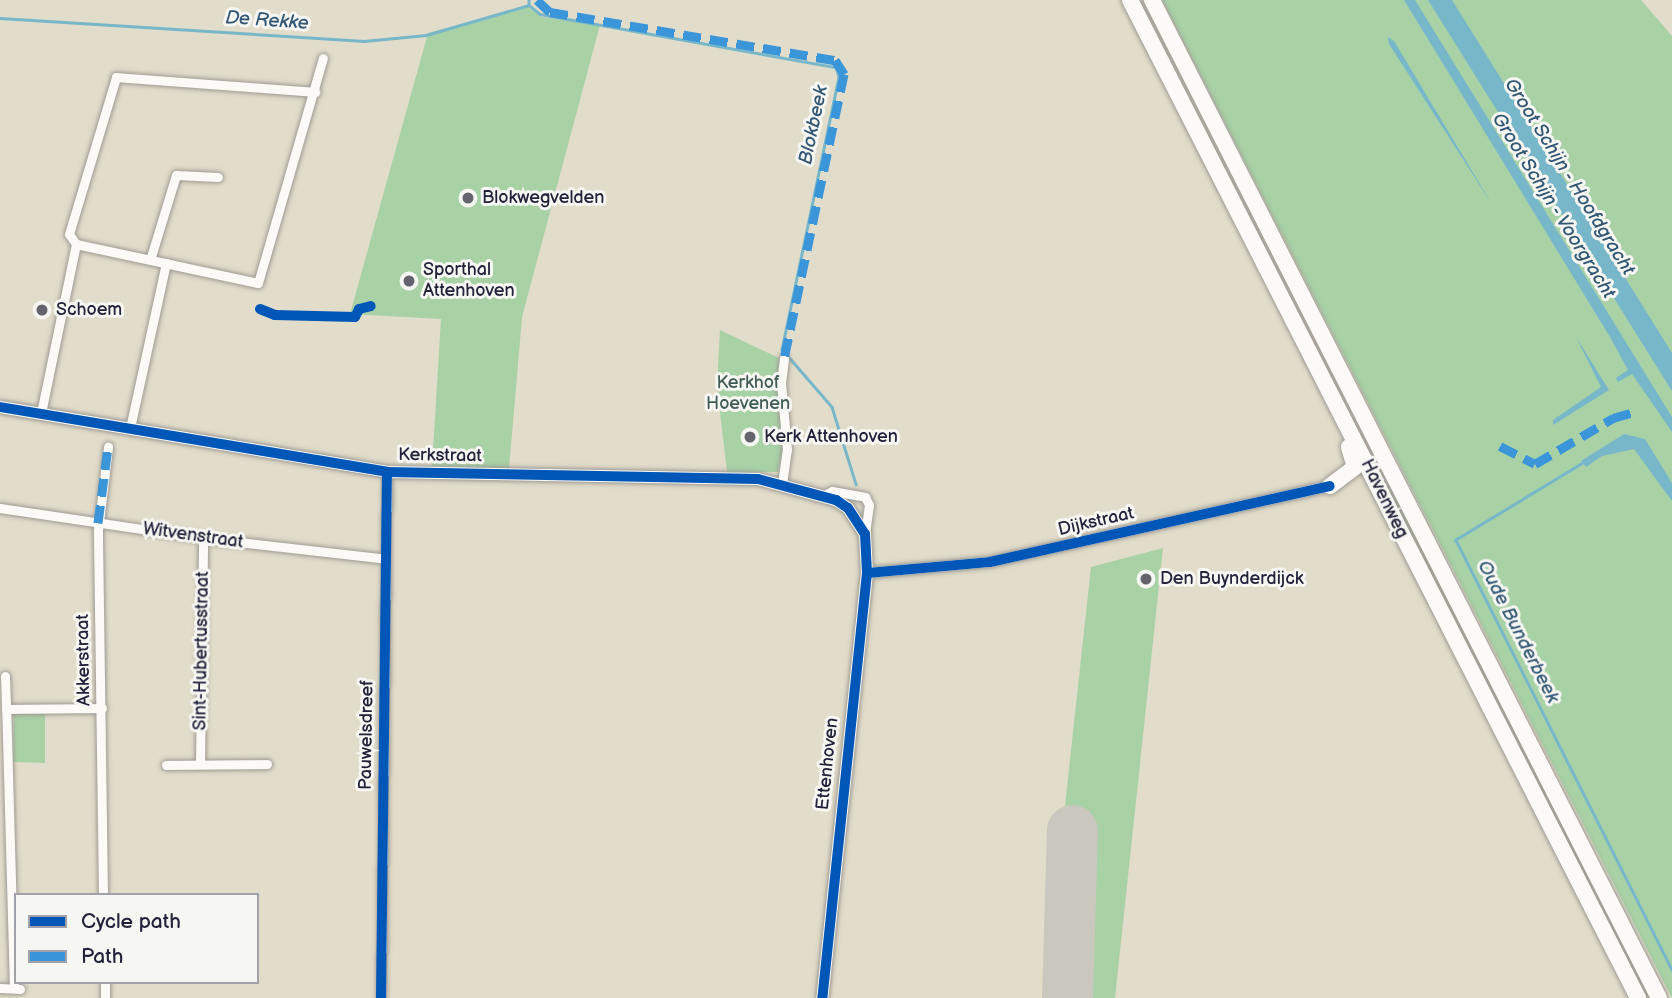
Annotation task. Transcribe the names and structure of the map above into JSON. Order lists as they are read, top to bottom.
{
  "streets": {
    "highway": ["Havenweg"],
    "main road": ["Kerkstraat", "Ettenhoven"],
    "street": [
      "Dijkstraat",
      "Witvenstraat",
      "Sint-Hubertusstraat",
      "Akkerstraat",
      "Pauwelsdreef"
    ]
  },
  "crossings": [
    ["Kerkstraat", "Pauwelsdreef"],
    ["Kerkstraat", "Ettenhoven"],
    ["Dijkstraat", "Ettenhoven"],
    ["Witvenstraat", "Sint-Hubertusstraat"],
    ["Witvenstraat", "Akkerstraat"],
    ["Witvenstraat", "Pauwelsdreef"]
  ],
  "water": [
    "De Rekke",
    "Blokbeek",
    "Groot Schijn - Hoofdgracht",
    "Groot Schijn - Voorgracht",
    "Oude Bunderbeek"
  ],
  "parks": ["Kerkhof Hoevenen"],
  "places": [
    "Blokwegvelden",
    "Sporthal Attenhoven",
    "Schoem",
    "Kerk Attenhoven",
    "Den Buynderdijck"
  ],
  "legend": ["Cycle path", "Path"]
}
